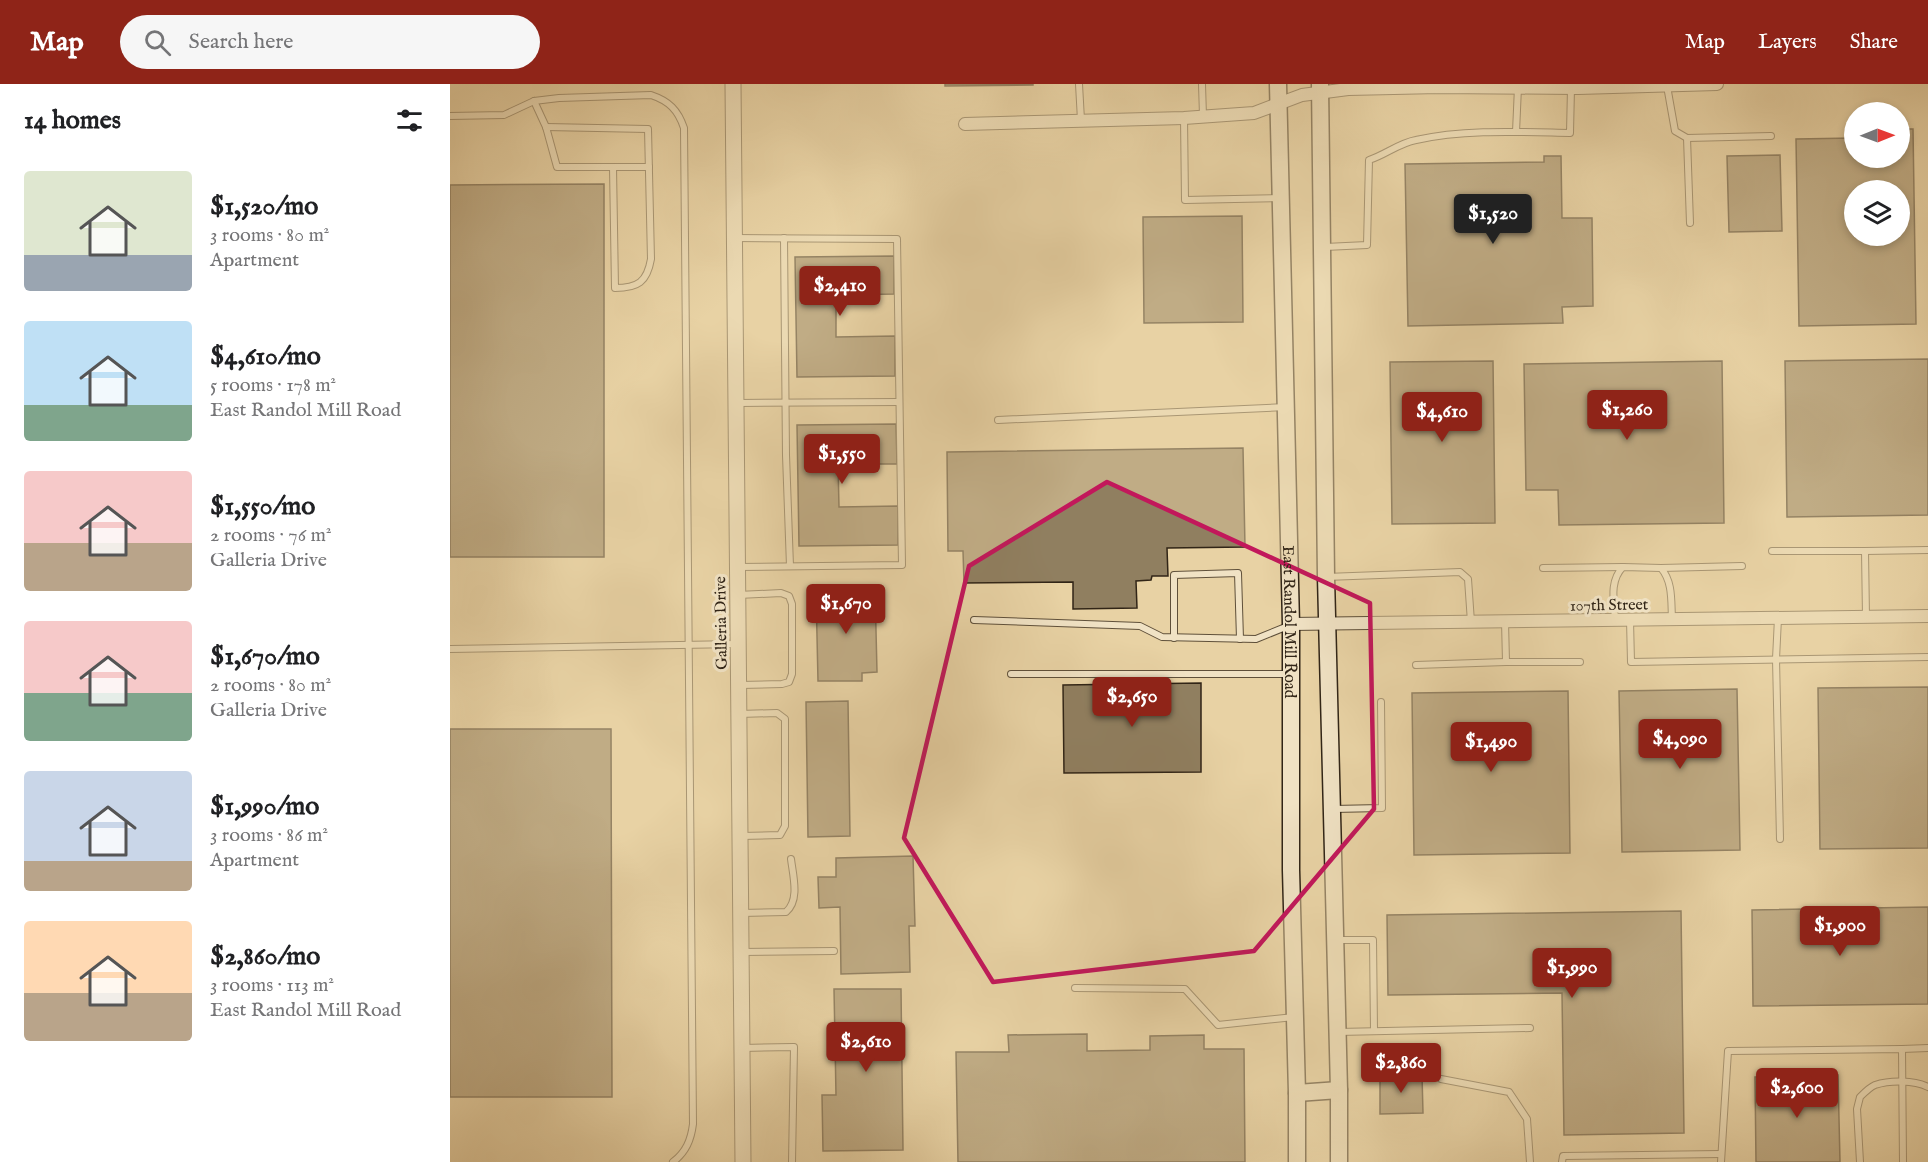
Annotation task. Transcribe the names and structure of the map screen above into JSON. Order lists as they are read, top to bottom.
{
  "streets": {
    "main road": ["East Randol Mill Road"],
    "street": ["107th Street", "Galleria Drive"]
  },
  "crossings": [
    ["107th Street", "East Randol Mill Road"]
  ],
  "north": "right",
  "page": {
    "header": "Map",
    "search": "Search here",
    "nav": ["Map", "Layers", "Share"],
    "heading": "14 homes",
    "list": [
      {
        "name": "$1,520/mo",
        "note": "3 rooms · 80 m² · Apartment"
      },
      {
        "name": "$4,610/mo",
        "note": "5 rooms · 178 m² · East Randol Mill Road"
      },
      {
        "name": "$1,550/mo",
        "note": "2 rooms · 76 m² · Galleria Drive"
      },
      {
        "name": "$1,670/mo",
        "note": "2 rooms · 80 m² · Galleria Drive"
      },
      {
        "name": "$1,990/mo",
        "note": "3 rooms · 86 m² · Apartment"
      },
      {
        "name": "$2,860/mo",
        "note": "3 rooms · 113 m² · East Randol Mill Road"
      }
    ],
    "price": [
      "$1,520",
      "$2,410",
      "$1,260",
      "$4,610",
      "$1,550",
      "$1,670",
      "$2,650",
      "$4,090",
      "$1,490",
      "$1,900",
      "$1,990",
      "$2,610",
      "$2,860",
      "$2,600"
    ]
  }
}
